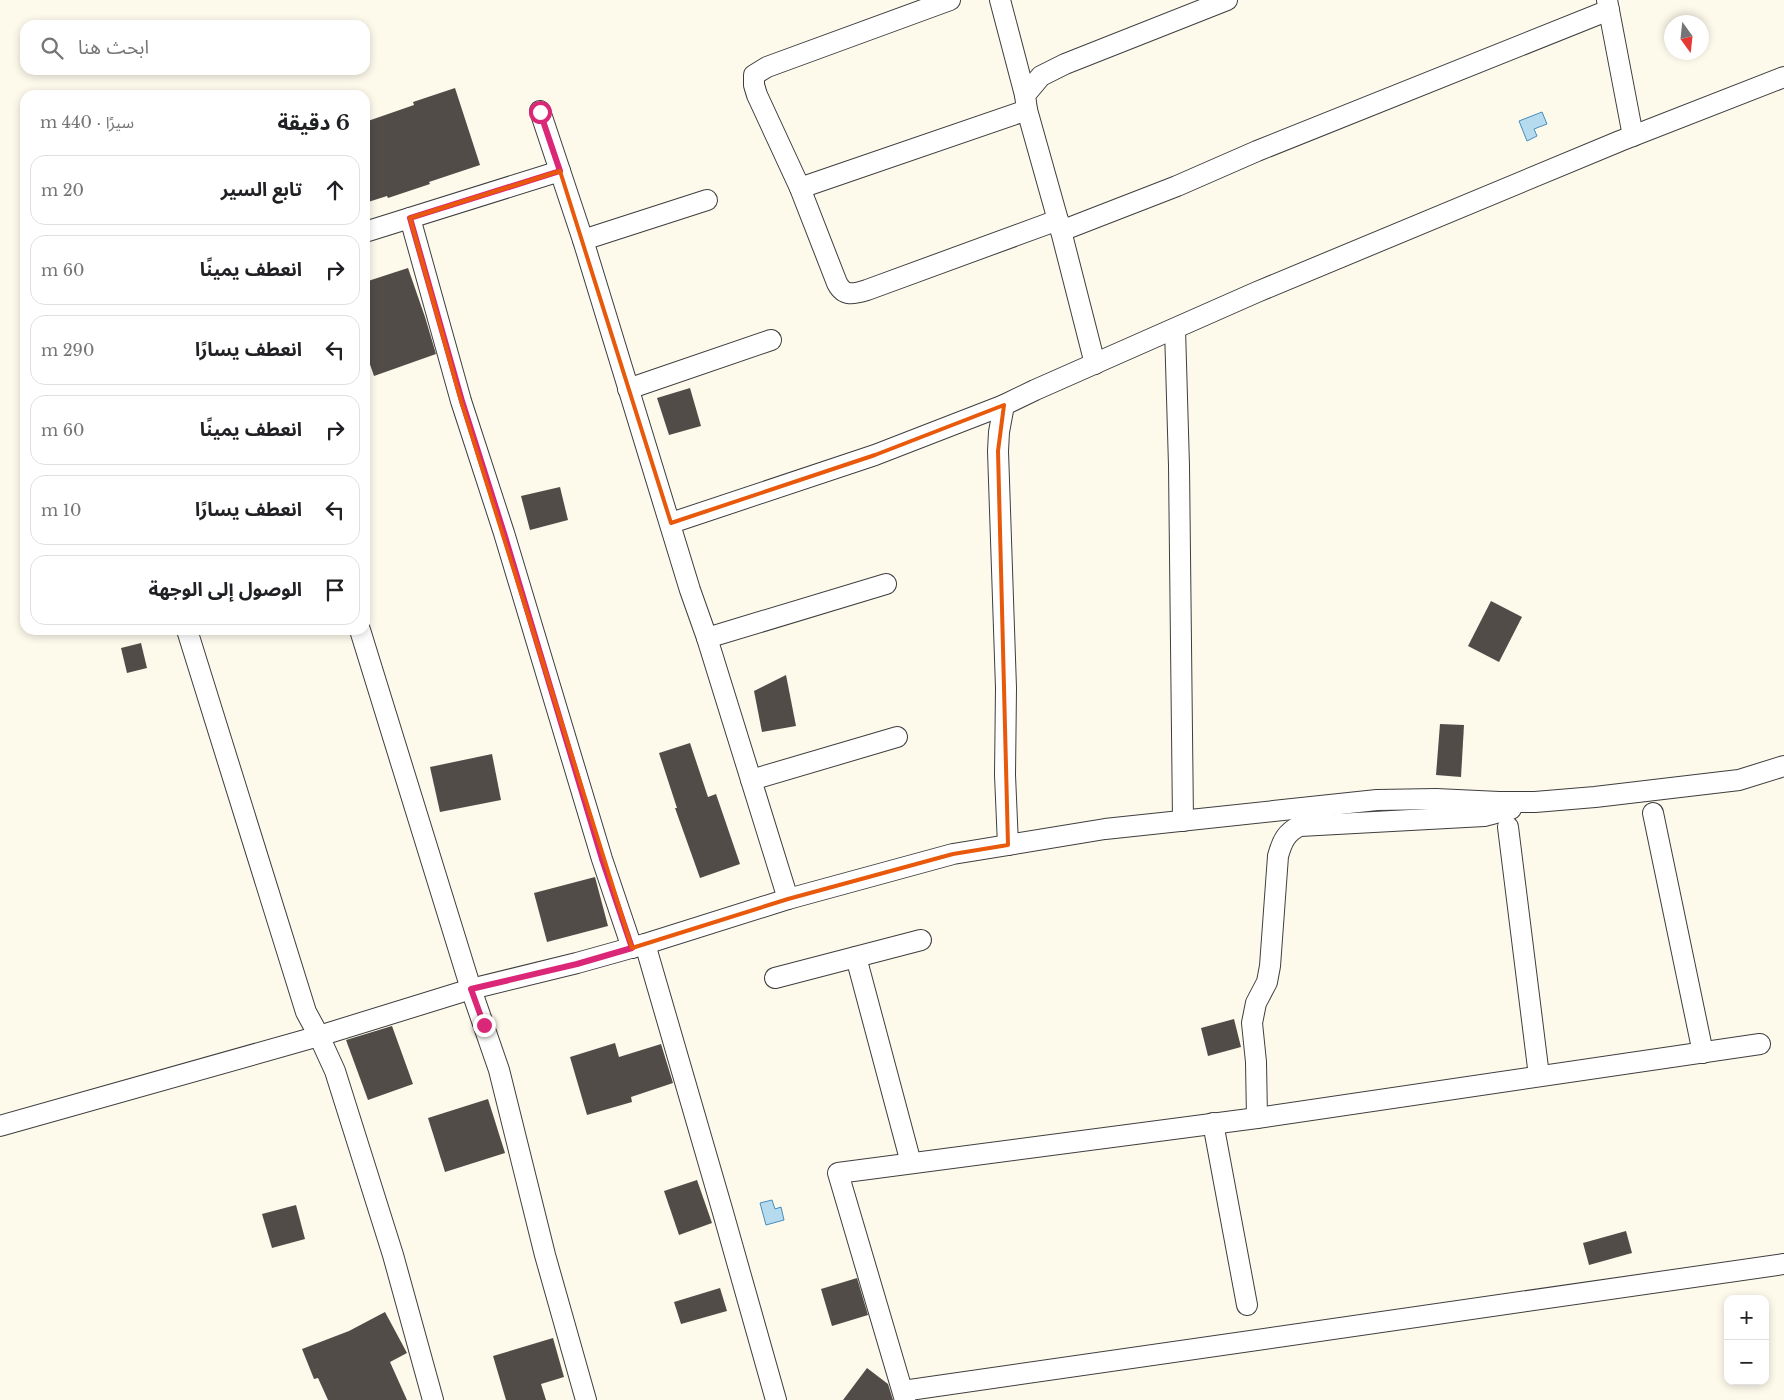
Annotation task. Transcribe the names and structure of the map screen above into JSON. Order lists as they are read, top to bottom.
{
  "north": "bottom",
  "page": {
    "search": "ابحث هنا",
    "heading": ["6 دقيقة", "سيرًا · 440 m"],
    "list": [
      ["تابع السير", "20 m"],
      ["انعطف يمينًا", "60 m"],
      ["انعطف يسارًا", "290 m"],
      ["انعطف يمينًا", "60 m"],
      ["انعطف يسارًا", "10 m"],
      "الوصول إلى الوجهة"
    ],
    "map_buttons": ["+", "−"]
  }
}
